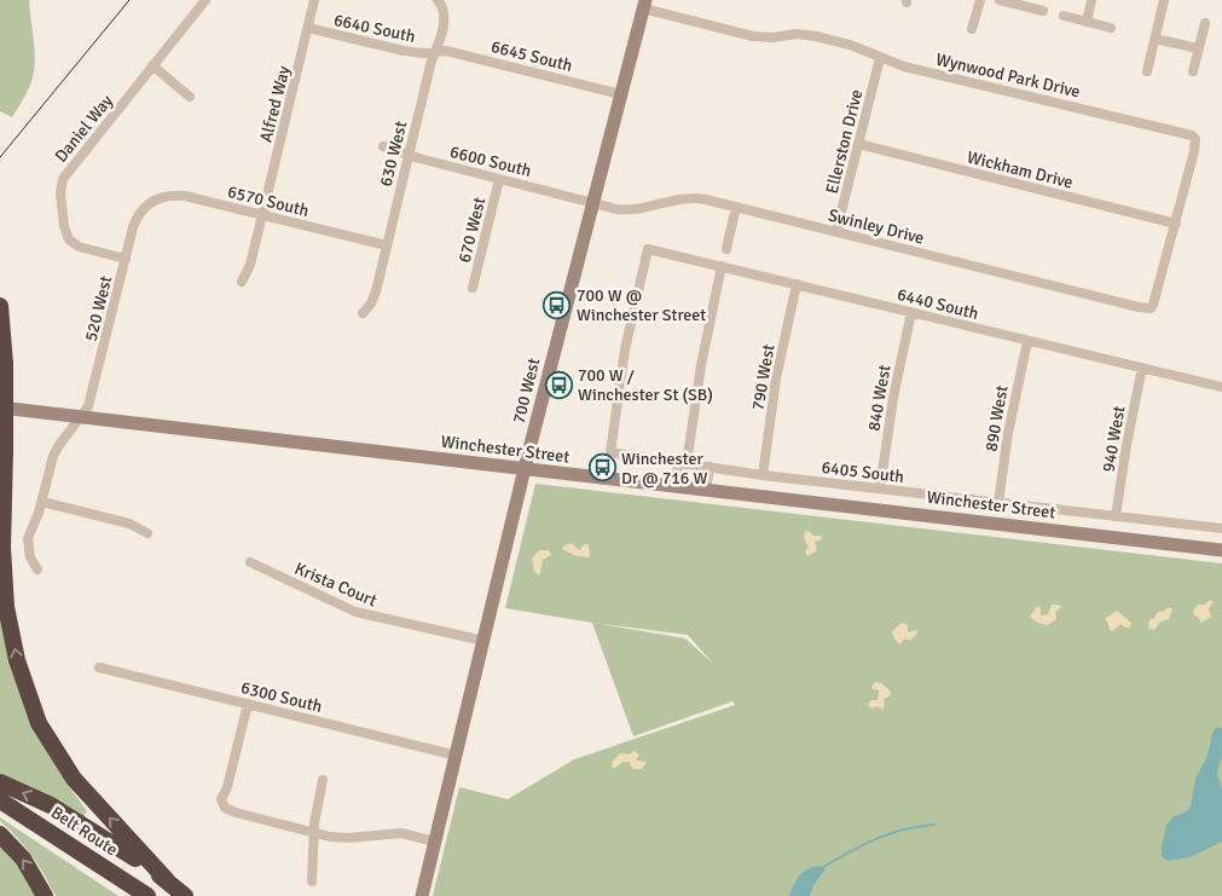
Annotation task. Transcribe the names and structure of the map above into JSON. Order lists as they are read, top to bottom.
{
  "streets": {
    "highway": ["Belt Route"],
    "main road": ["700 West", "Winchester Street"],
    "street": [
      "6640 South",
      "6645 South",
      "Wynwood Park Drive",
      "Alfred Way",
      "Daniel Way",
      "Ellerston Drive",
      "630 West",
      "6600 South",
      "Wickham Drive",
      "6570 South",
      "Swinley Drive",
      "670 West",
      "6440 South",
      "520 West",
      "790 West",
      "840 West",
      "890 West",
      "940 West",
      "6405 South",
      "Krista Court",
      "6300 South"
    ]
  },
  "crossings": [
    ["6640 South", "6645 South"],
    ["6640 South", "Alfred Way"],
    ["6640 South", "630 West"],
    ["6645 South", "630 West"],
    ["6645 South", "700 West"],
    ["Wynwood Park Drive", "Ellerston Drive"],
    ["Wynwood Park Drive", "Wickham Drive"],
    ["Wynwood Park Drive", "Swinley Drive"],
    ["Wynwood Park Drive", "700 West"],
    ["Alfred Way", "6570 South"],
    ["Daniel Way", "520 West"],
    ["Ellerston Drive", "Wickham Drive"],
    ["Ellerston Drive", "Swinley Drive"],
    ["630 West", "6600 South"],
    ["630 West", "6570 South"],
    ["6600 South", "Swinley Drive"],
    ["6600 South", "670 West"],
    ["6600 South", "700 West"],
    ["6570 South", "520 West"],
    ["Swinley Drive", "700 West"],
    ["6440 South", "790 West"],
    ["6440 South", "840 West"],
    ["6440 South", "890 West"],
    ["6440 South", "940 West"],
    ["6440 South", "6405 South"],
    ["520 West", "Winchester Street"],
    ["790 West", "6405 South"],
    ["700 West", "Winchester Street"],
    ["700 West", "Krista Court"],
    ["700 West", "6300 South"],
    ["840 West", "6405 South"],
    ["890 West", "6405 South"],
    ["940 West", "6405 South"]
  ],
  "places": {
    "bus stop": ["700 W @ Winchester Street", "700 W / Winchester St (SB)", "Winchester Dr @ 716 W"]
  }
}
